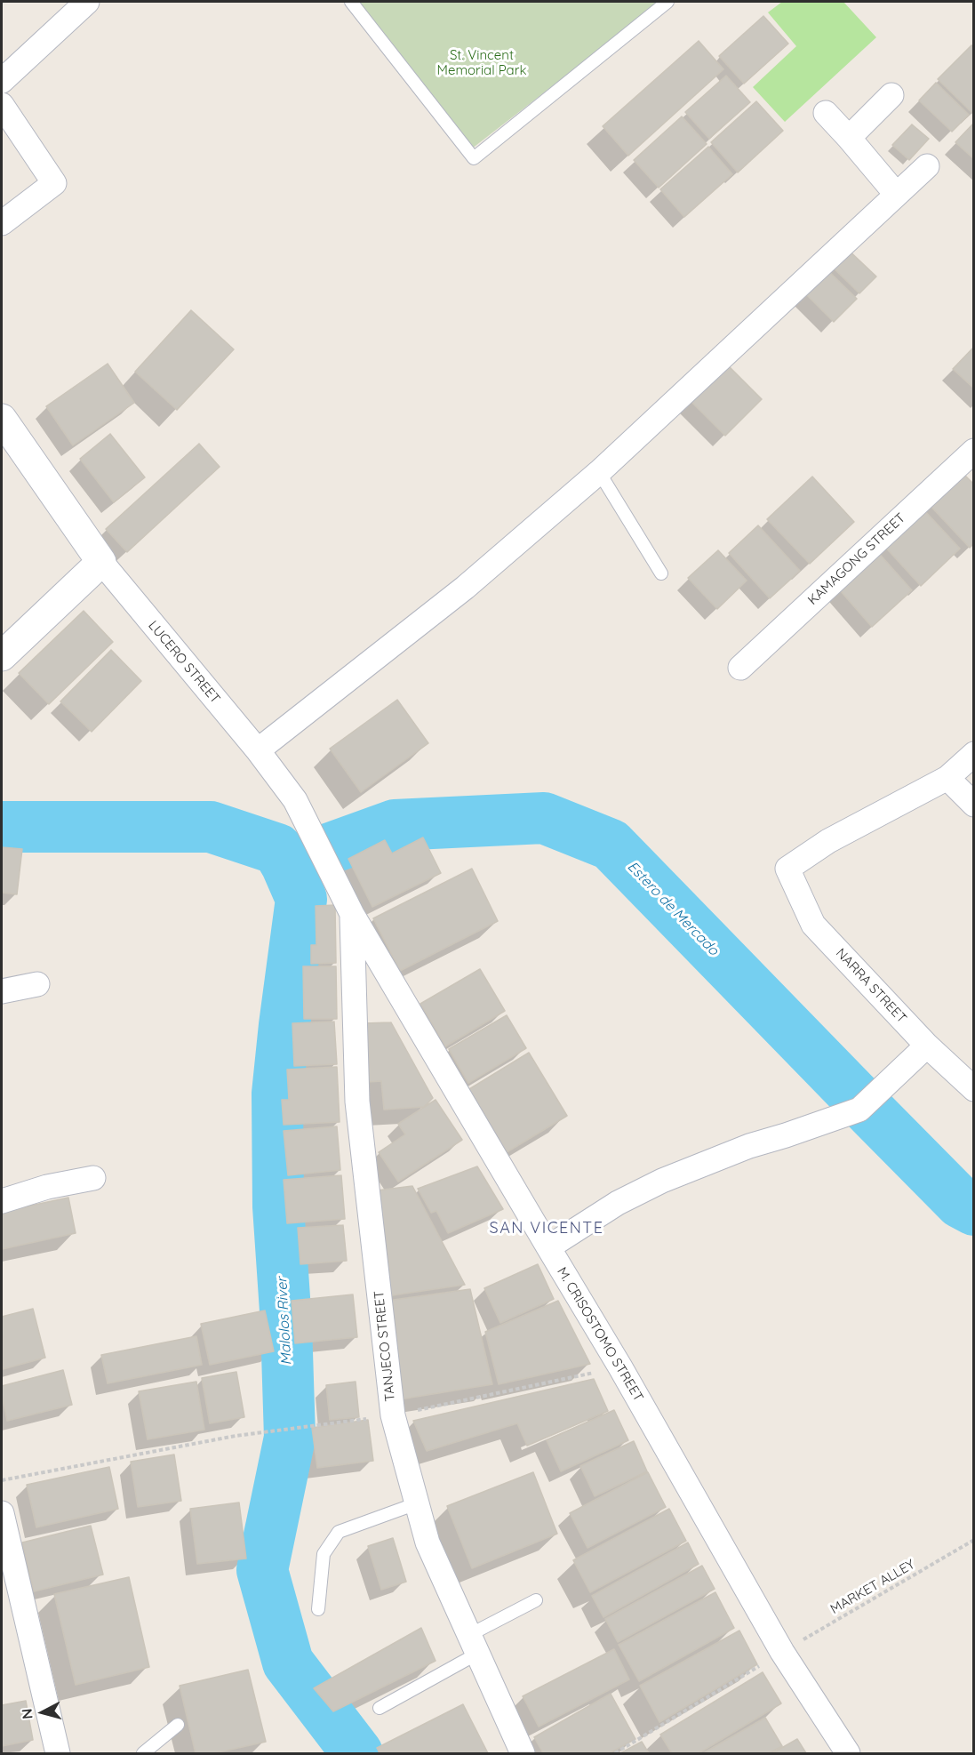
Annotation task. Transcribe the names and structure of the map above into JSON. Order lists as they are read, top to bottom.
{
  "streets": {
    "street": [
      "KAMAGONG STREET",
      "LUCERO STREET",
      "NARRA STREET",
      "M. CRISOSTOMO STREET",
      "TANJECO STREET"
    ],
    "path": ["MARKET ALLEY"]
  },
  "crossings": [
    ["LUCERO STREET", "M. CRISOSTOMO STREET"],
    ["LUCERO STREET", "TANJECO STREET"],
    ["M. CRISOSTOMO STREET", "TANJECO STREET"],
    ["M. CRISOSTOMO STREET", "MARKET ALLEY"]
  ],
  "districts": ["SAN VICENTE"],
  "water": ["Estero de Mercado", "Malolos River"],
  "parks": ["St. Vincent Memorial Park"],
  "north": "left"
}
